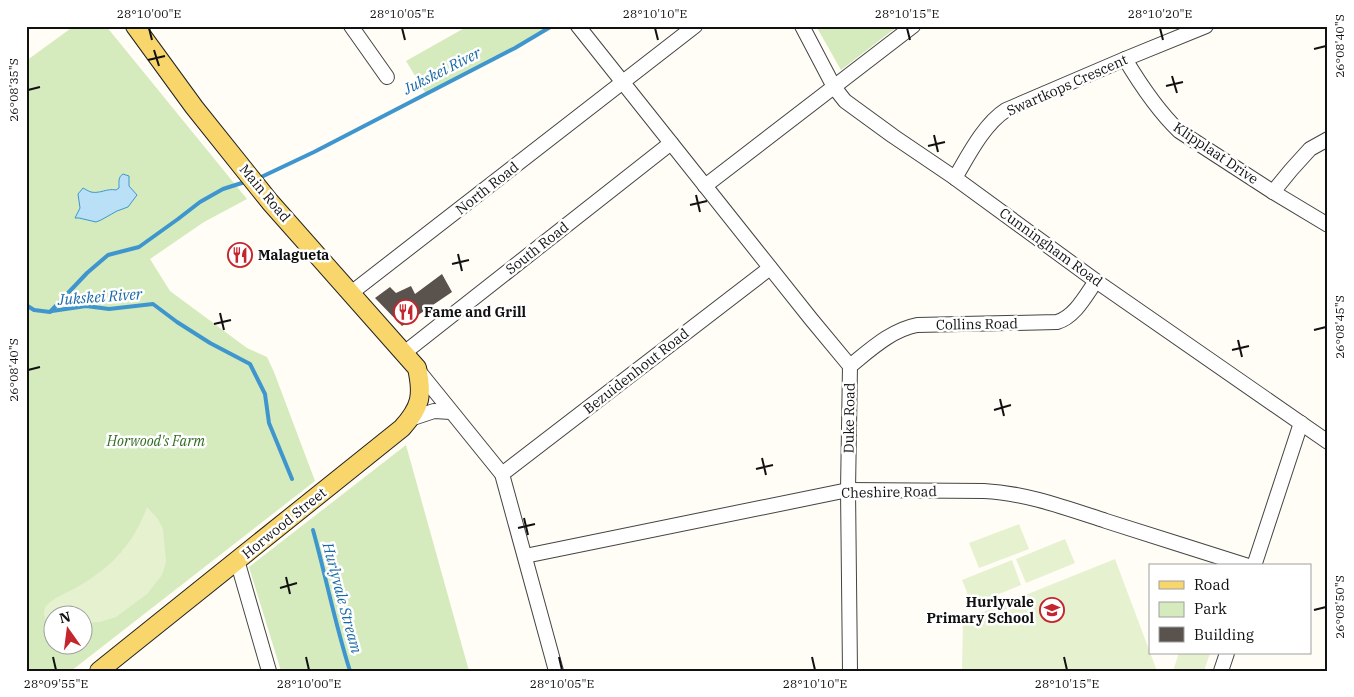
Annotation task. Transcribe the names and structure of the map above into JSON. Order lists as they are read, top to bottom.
{
  "streets": {
    "main road": ["Main Road", "Horwood Street"],
    "street": [
      "Swartkops Crescent",
      "Klipplaat Drive",
      "North Road",
      "Cunningham Road",
      "South Road",
      "Collins Road",
      "Bezuidenhout Road",
      "Duke Road",
      "Cheshire Road"
    ]
  },
  "crossings": [
    ["Swartkops Crescent", "Klipplaat Drive"],
    ["Swartkops Crescent", "Cunningham Road"],
    ["North Road", "Main Road"],
    ["North Road", "Duke Road"],
    ["Main Road", "South Road"],
    ["Cunningham Road", "Collins Road"],
    ["South Road", "Duke Road"],
    ["Collins Road", "Duke Road"],
    ["Bezuidenhout Road", "Duke Road"],
    ["Duke Road", "Cheshire Road"]
  ],
  "water": ["Jukskei River", "Hurlyvale Stream"],
  "parks": ["Horwood's Farm"],
  "places": {
    "restaurant": ["Malagueta", "Fame and Grill"],
    "school or university": ["Hurlyvale Primary School"]
  },
  "legend": ["Road", "Park", "Building"],
  "north": "top",
  "coordinates": [
    "28°10'00\"E",
    "28°10'05\"E",
    "28°10'10\"E",
    "28°10'15\"E",
    "28°10'20\"E",
    "26°08'40\"S",
    "26°08'35\"S",
    "26°08'45\"S",
    "26°08'50\"S",
    "28°09'55\"E"
  ]
}
